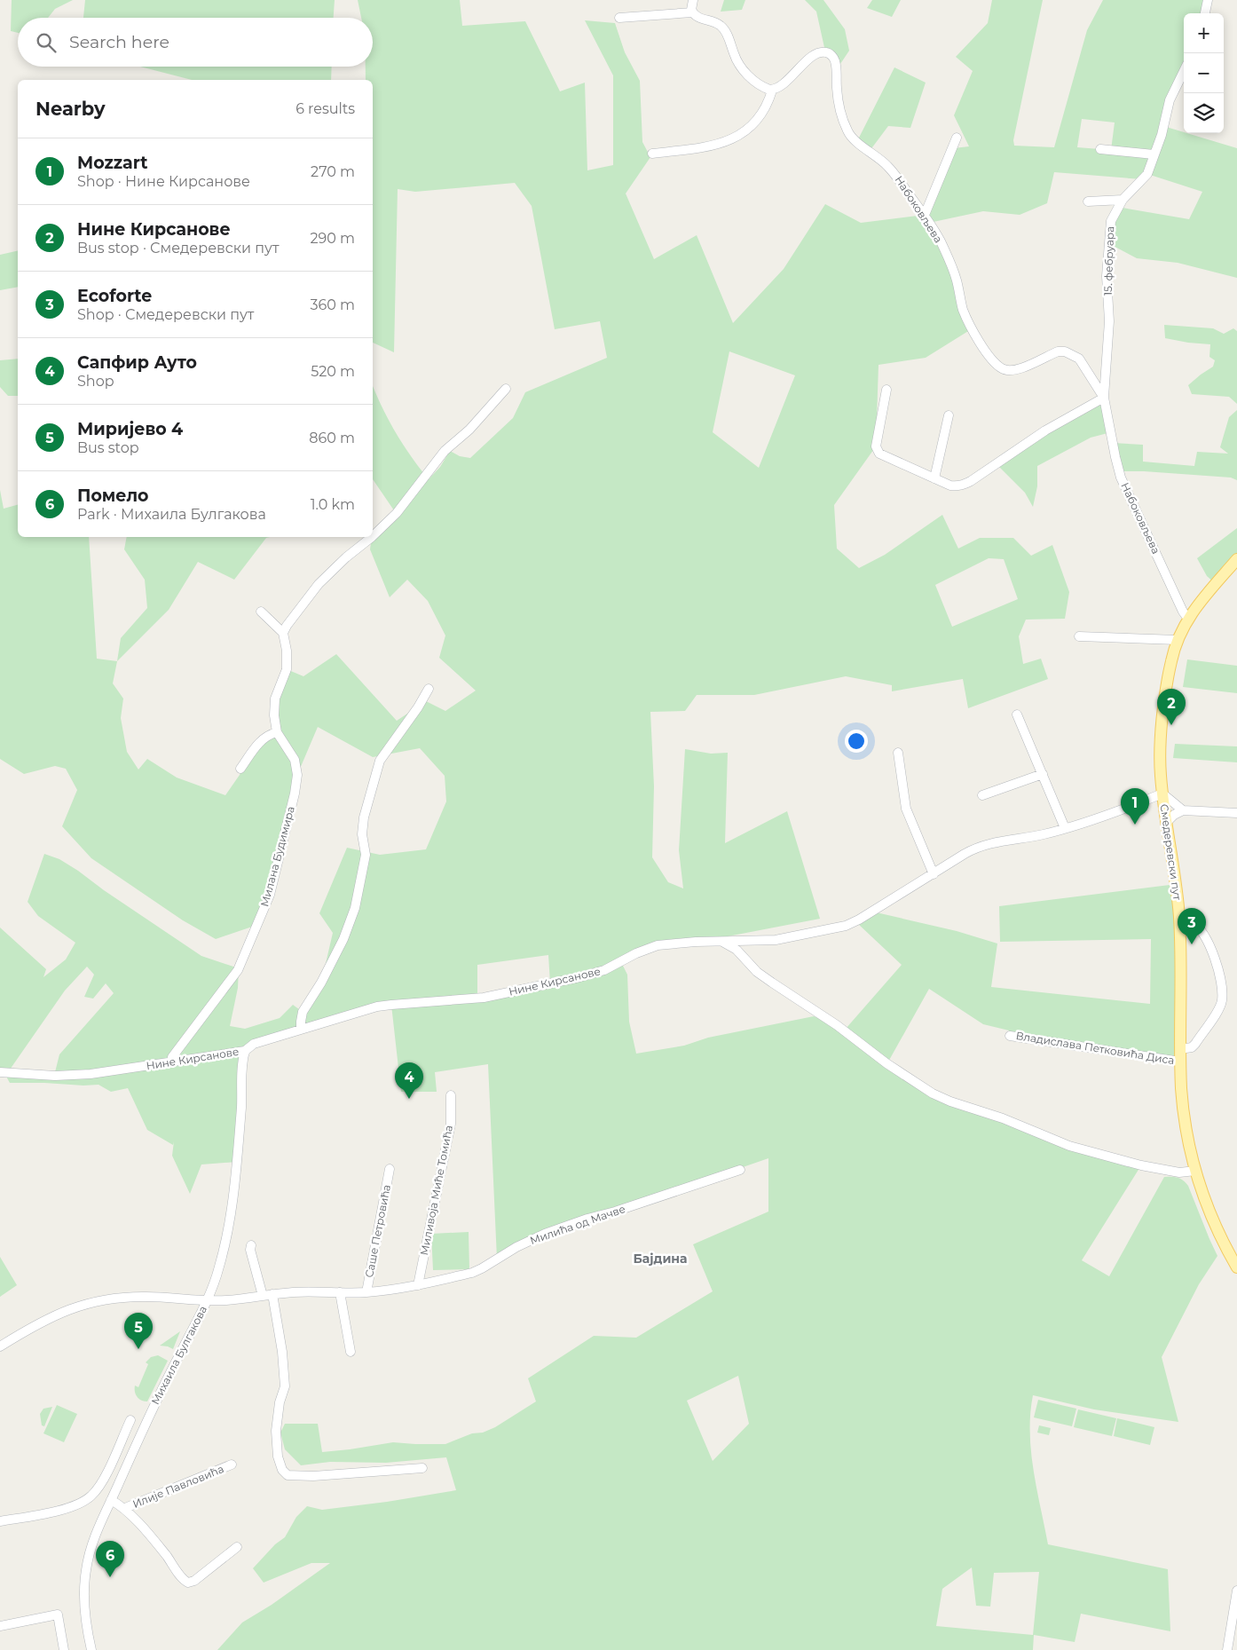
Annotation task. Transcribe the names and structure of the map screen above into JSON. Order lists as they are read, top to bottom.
{
  "streets": {
    "main road": ["Смедеревски пут"],
    "street": [
      "Набоковљева",
      "15. фебруара",
      "Милана Будимира",
      "Нине Кирсанове",
      "Владислава Петковића Диса",
      "Миливоја Миће Томића",
      "Милића од Мачве",
      "Саше Петровића",
      "Михаила Булгакова",
      "Илије Павловића"
    ]
  },
  "crossings": [
    ["Набоковљева", "15. фебруара"],
    ["Набоковљева", "Смедеревски пут"],
    ["Смедеревски пут", "Нине Кирсанове"],
    ["Смедеревски пут", "Владислава Петковића Диса"],
    ["Милана Будимира", "Нине Кирсанове"],
    ["Нине Кирсанове", "Михаила Булгакова"],
    ["Миливоја Миће Томића", "Милића од Мачве"],
    ["Милића од Мачве", "Саше Петровића"],
    ["Милића од Мачве", "Михаила Булгакова"]
  ],
  "districts": ["Бајдина"],
  "page": {
    "map_buttons": ["+", "−"],
    "search": "Search here",
    "heading": ["Nearby", "6 results"],
    "list": [
      {
        "mark": "1",
        "name": "Mozzart",
        "note": "Shop · Нине Кирсанове",
        "value": "270 m"
      },
      {
        "mark": "2",
        "name": "Нине Кирсанове",
        "note": "Bus stop · Смедеревски пут",
        "value": "290 m"
      },
      {
        "mark": "3",
        "name": "Ecoforte",
        "note": "Shop · Смедеревски пут",
        "value": "360 m"
      },
      {
        "mark": "4",
        "name": "Сапфир Ауто",
        "note": "Shop",
        "value": "520 m"
      },
      {
        "mark": "5",
        "name": "Миријево 4",
        "note": "Bus stop",
        "value": "860 m"
      },
      {
        "mark": "6",
        "name": "Помело",
        "note": "Park · Михаила Булгакова",
        "value": "1.0 km"
      }
    ],
    "pins": [
      "2",
      "1",
      "3",
      "4",
      "5",
      "6"
    ]
  }
}
